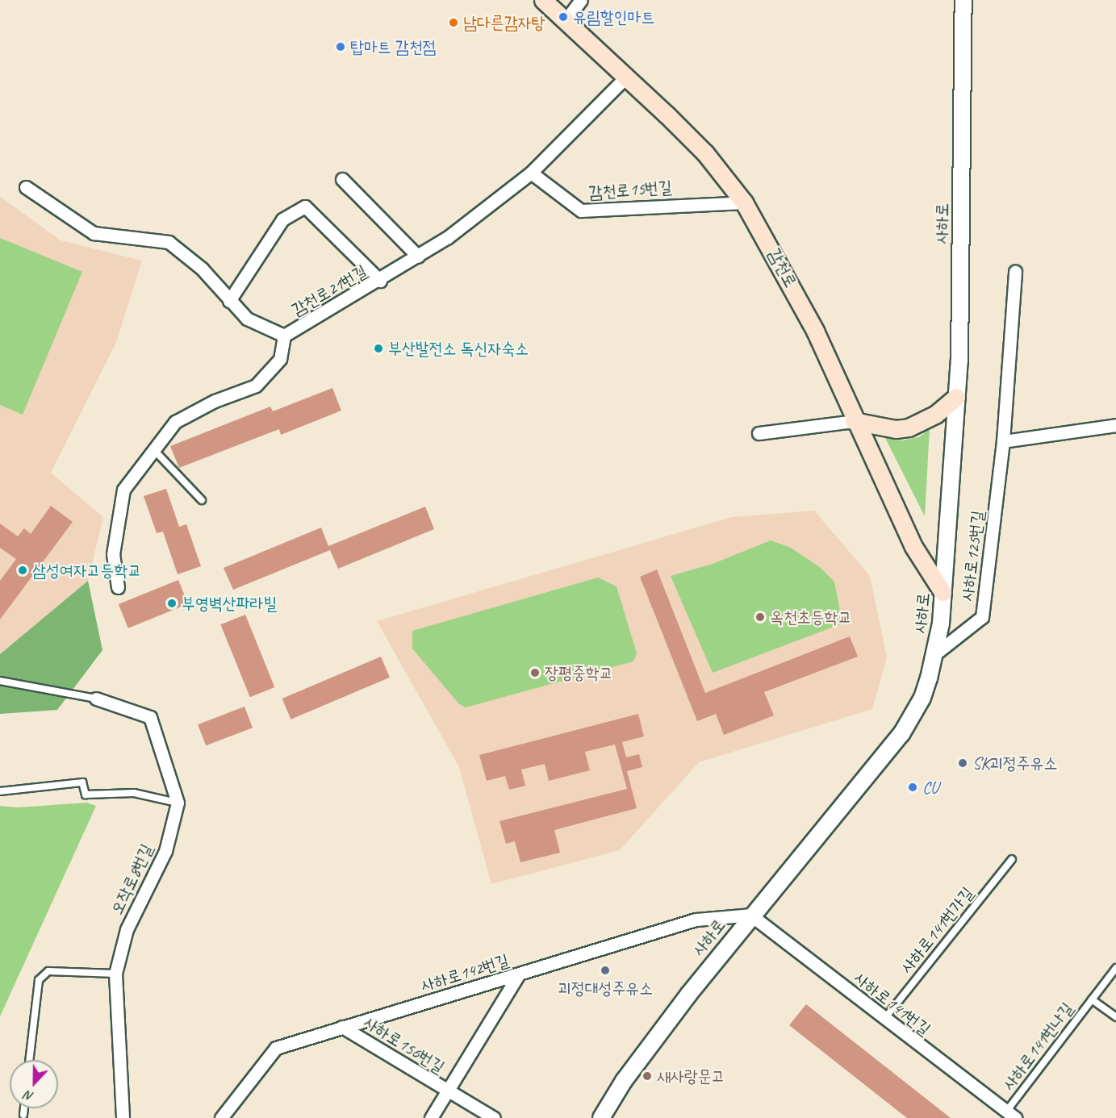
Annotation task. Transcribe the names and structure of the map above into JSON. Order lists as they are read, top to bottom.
{
  "streets": {
    "main road": ["감천로"],
    "street": [
      "감천로15번길",
      "사하로",
      "감천로21번길",
      "사하로125번길",
      "오작로8번길",
      "사하로142번길",
      "사하로141번길",
      "사하로156번길"
    ],
    "lane": ["사하로141번가길", "사하로141번나길"]
  },
  "crossings": [
    ["감천로15번길", "감천로"],
    ["감천로15번길", "감천로21번길"],
    ["사하로", "감천로"],
    ["사하로", "사하로125번길"],
    ["사하로", "사하로142번길"],
    ["사하로", "사하로141번길"],
    ["감천로", "감천로21번길"],
    ["사하로141번가길", "사하로141번길"],
    ["사하로142번길", "사하로141번길"],
    ["사하로142번길", "사하로156번길"],
    ["사하로141번길", "사하로141번나길"]
  ],
  "places": [
    "유림할인마트",
    "남다른감자탕",
    "탑마트 감천점",
    "부산발전소 독신자숙소",
    "삼성여자고등학교",
    "부영벽산파라빌",
    "옥천초등학교",
    "장평중학교",
    "SK괴정주유소",
    "CU",
    "괴정대성주유소",
    "새사랑문고"
  ],
  "north": "bottom"
}
